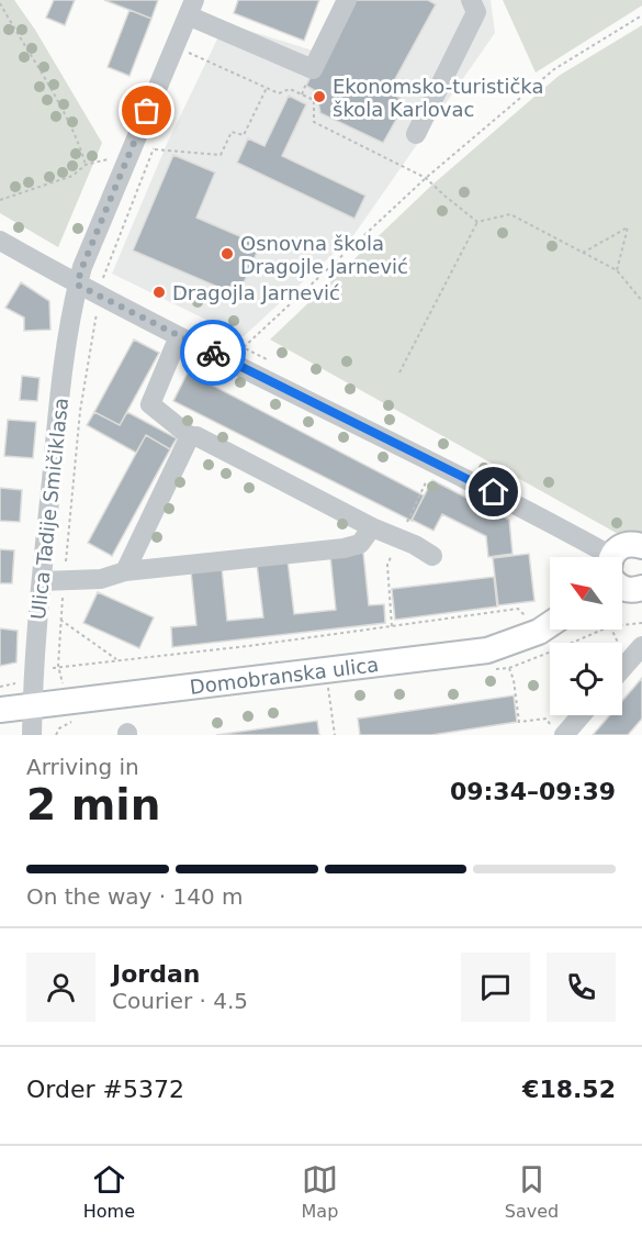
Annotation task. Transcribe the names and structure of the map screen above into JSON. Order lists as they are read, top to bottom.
{
  "streets": {
    "main road": ["Domobranska ulica"],
    "street": ["Ulica Tadije Smičiklasa"]
  },
  "crossings": [
    ["Ulica Tadije Smičiklasa", "Domobranska ulica"]
  ],
  "places": ["Ekonomsko-turistička škola Karlovac", "Osnovna škola Dragojle Jarnević", "Dragojla Jarnević"],
  "north": "top left",
  "page": {
    "heading": ["2 min", "Arriving in", "09:34–09:39"],
    "panel": [
      "Jordan",
      "Courier · 4.5",
      "Order #5372",
      "€18.52"
    ],
    "bar": "On the way · 140 m",
    "tabs": ["Home", "Map", "Saved"]
  }
}
